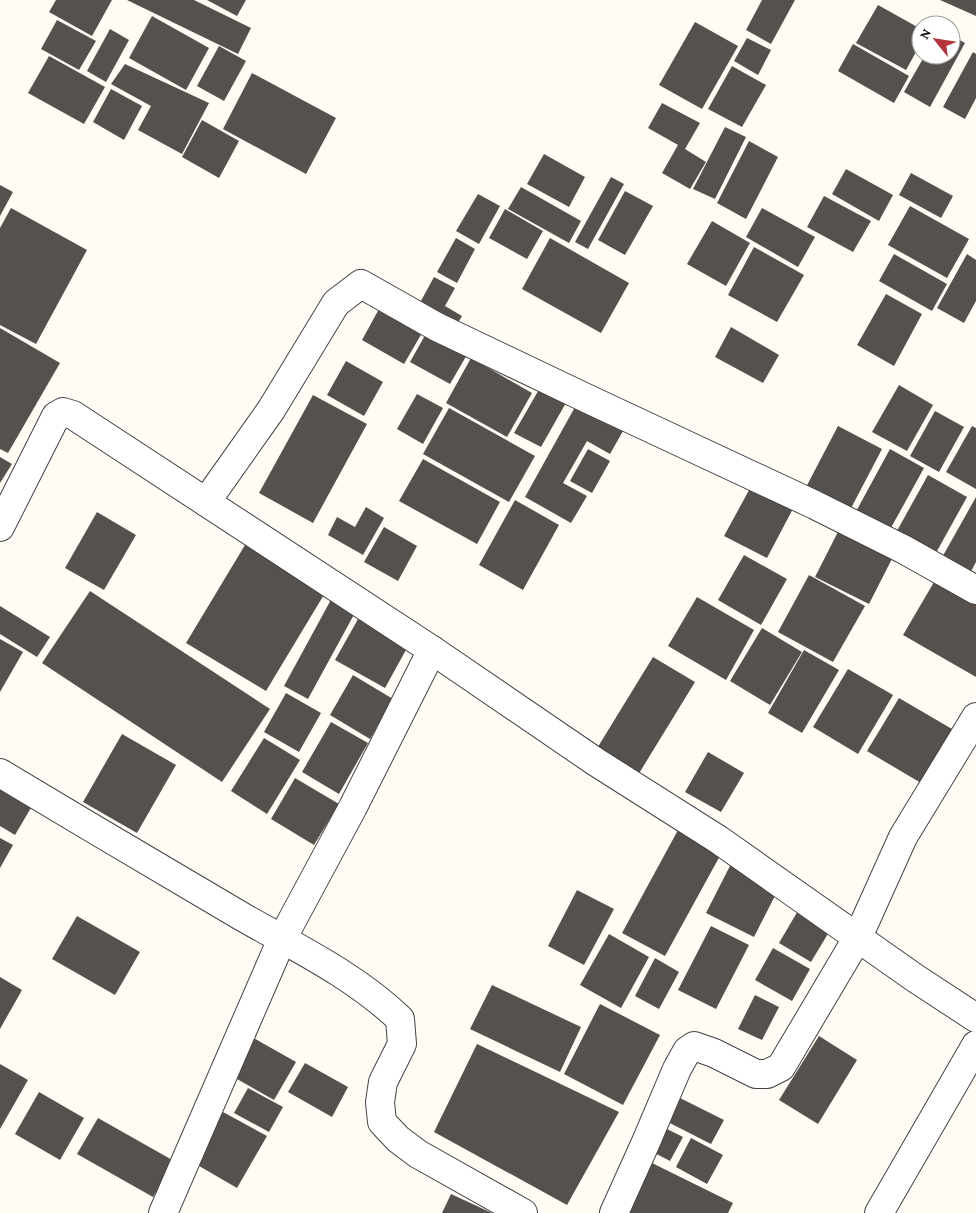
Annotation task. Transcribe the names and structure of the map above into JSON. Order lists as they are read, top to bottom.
{
  "north": "top left"
}
